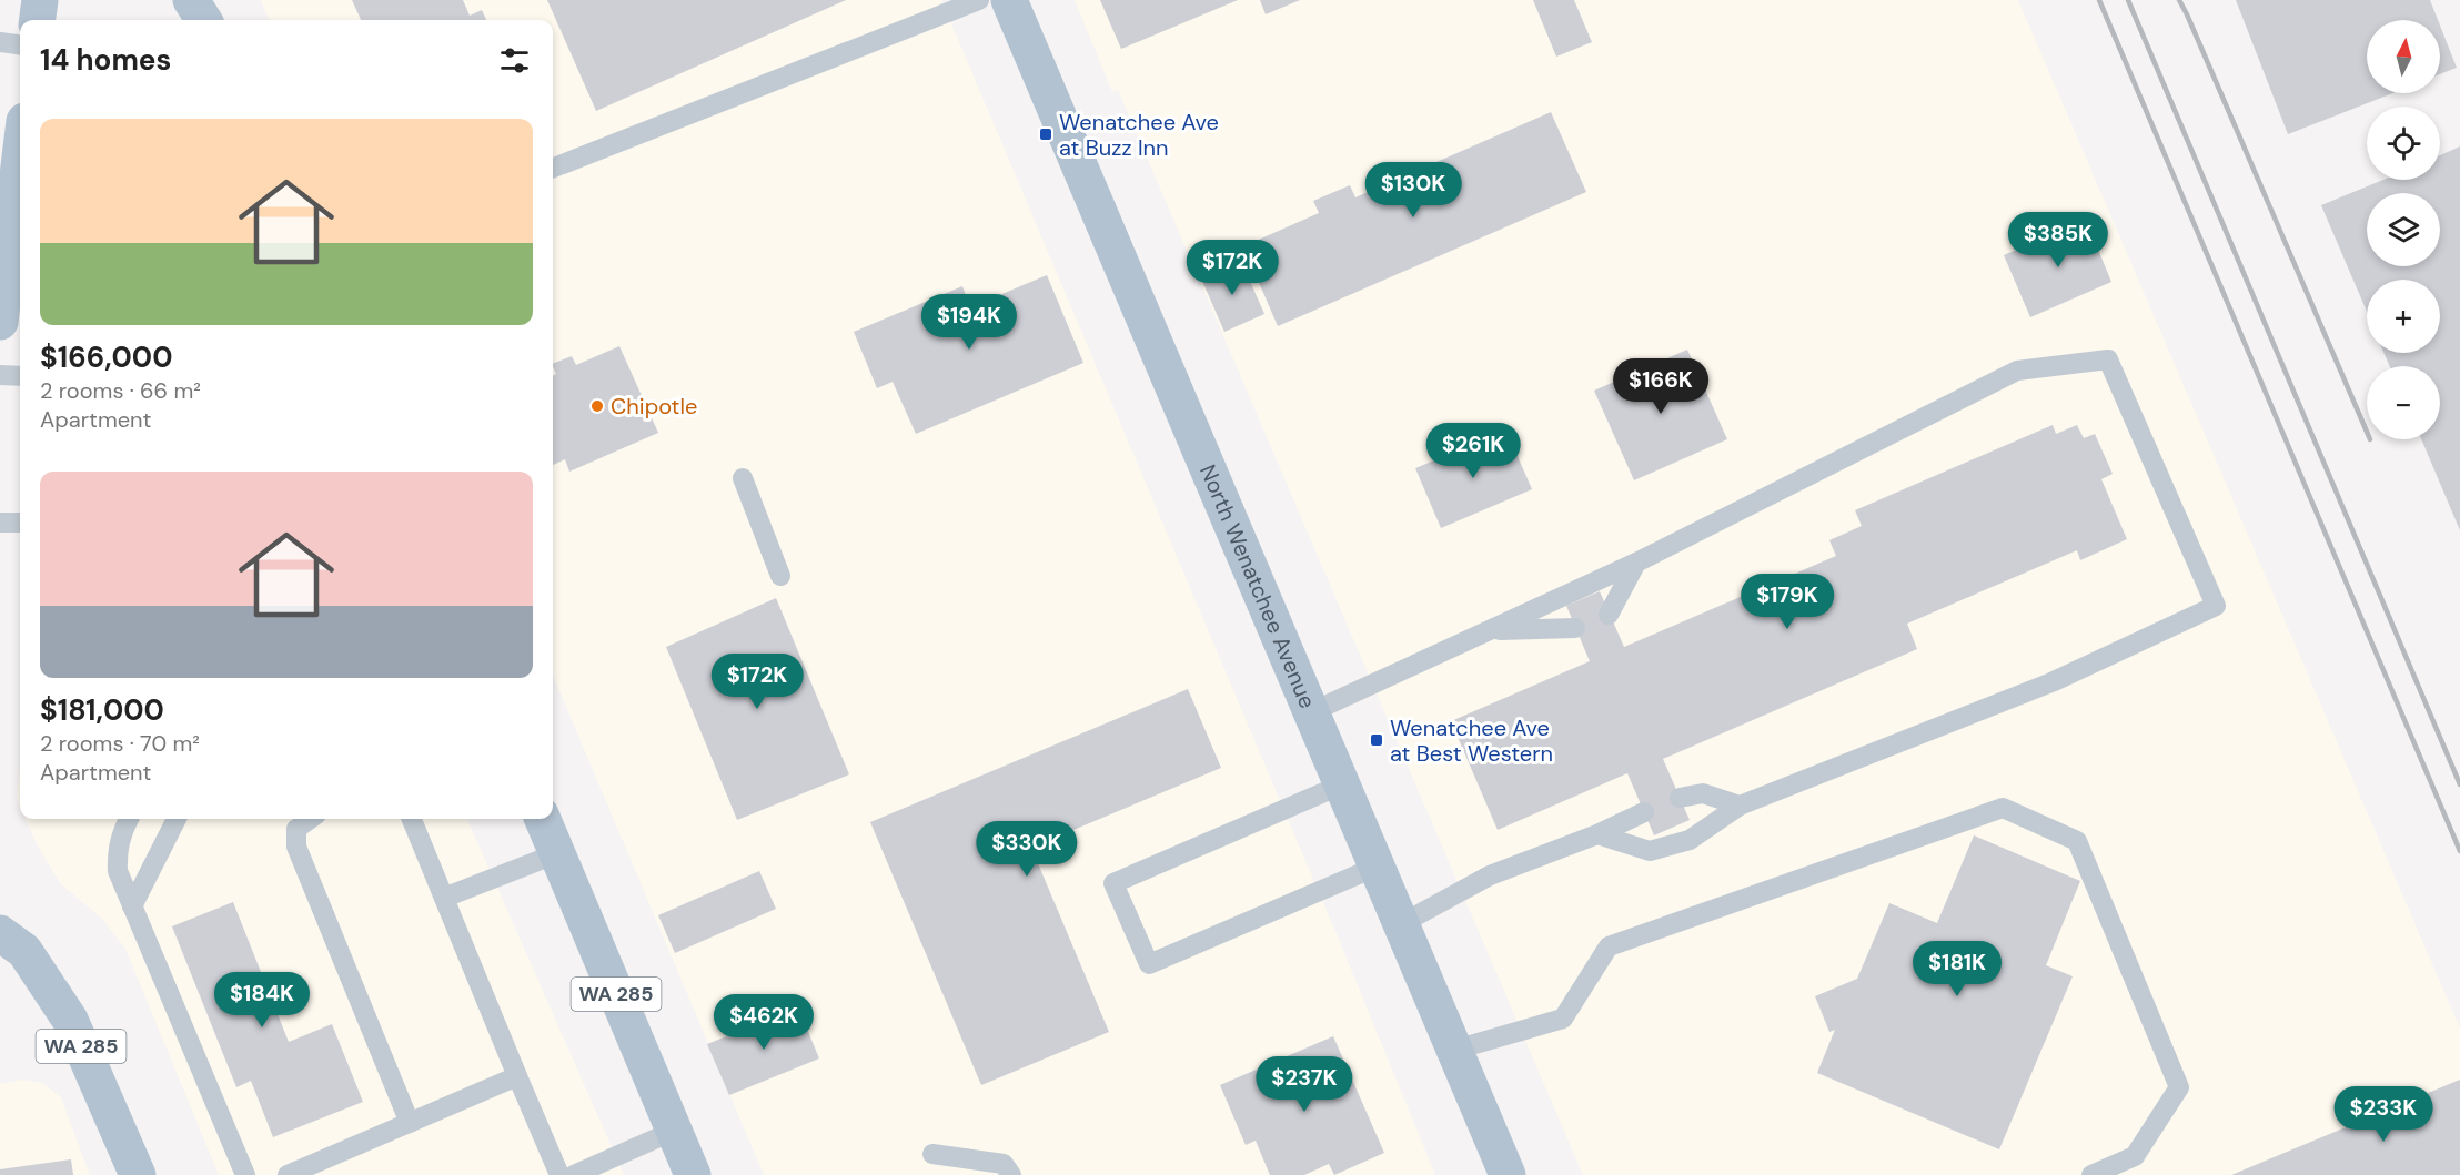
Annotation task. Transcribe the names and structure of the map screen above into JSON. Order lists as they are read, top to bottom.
{
  "streets": {
    "main road": ["North Wenatchee Avenue", "WA 285"]
  },
  "places": {
    "transit": ["Wenatchee Ave at Buzz Inn", "Wenatchee Ave at Best Western"],
    "other": ["Chipotle"]
  },
  "north": "top",
  "page": {
    "map_buttons": ["+", "−"],
    "heading": "14 homes",
    "list": [
      {
        "name": "$166,000",
        "note": "2 rooms · 66 m² · Apartment"
      },
      {
        "name": "$181,000",
        "note": "2 rooms · 70 m² · Apartment"
      }
    ],
    "price": [
      "$130K",
      "$385K",
      "$172K",
      "$194K",
      "$166K",
      "$261K",
      "$179K",
      "$172K",
      "$330K",
      "$181K",
      "$184K",
      "$462K",
      "$237K",
      "$233K"
    ]
  }
}
